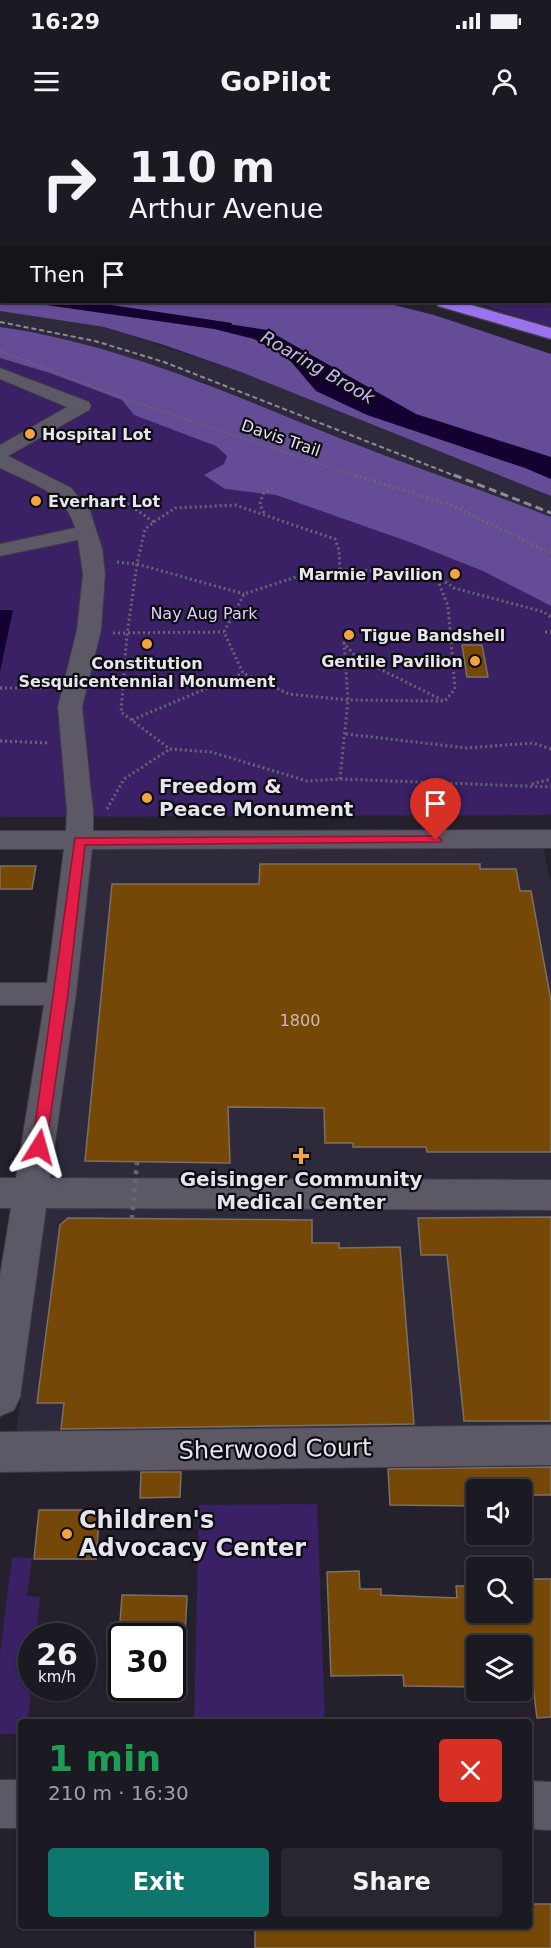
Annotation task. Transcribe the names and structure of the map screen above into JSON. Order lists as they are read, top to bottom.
{
  "streets": {
    "street": ["Sherwood Court"],
    "path": ["Davis Trail"]
  },
  "water": ["Roaring Brook"],
  "parks": ["Nay Aug Park"],
  "places": {
    "other": [
      "Hospital Lot",
      "Everhart Lot",
      "Marmie Pavilion",
      "Tigue Bandshell",
      "Constitution Sesquicentennial Monument",
      "Gentile Pavilion",
      "Freedom & Peace Monument",
      "Children's Advocacy Center"
    ],
    "health": ["Geisinger Community Medical Center"]
  },
  "house_numbers": ["1800"],
  "page": {
    "status": "16:29",
    "header": "GoPilot",
    "turn": ["110 m", "Arthur Avenue"],
    "then": "Then",
    "speed": "26 km/h",
    "limit": "30",
    "heading": ["1 min", "210 m · 16:30"],
    "buttons": ["Exit", "Share"]
  }
}
